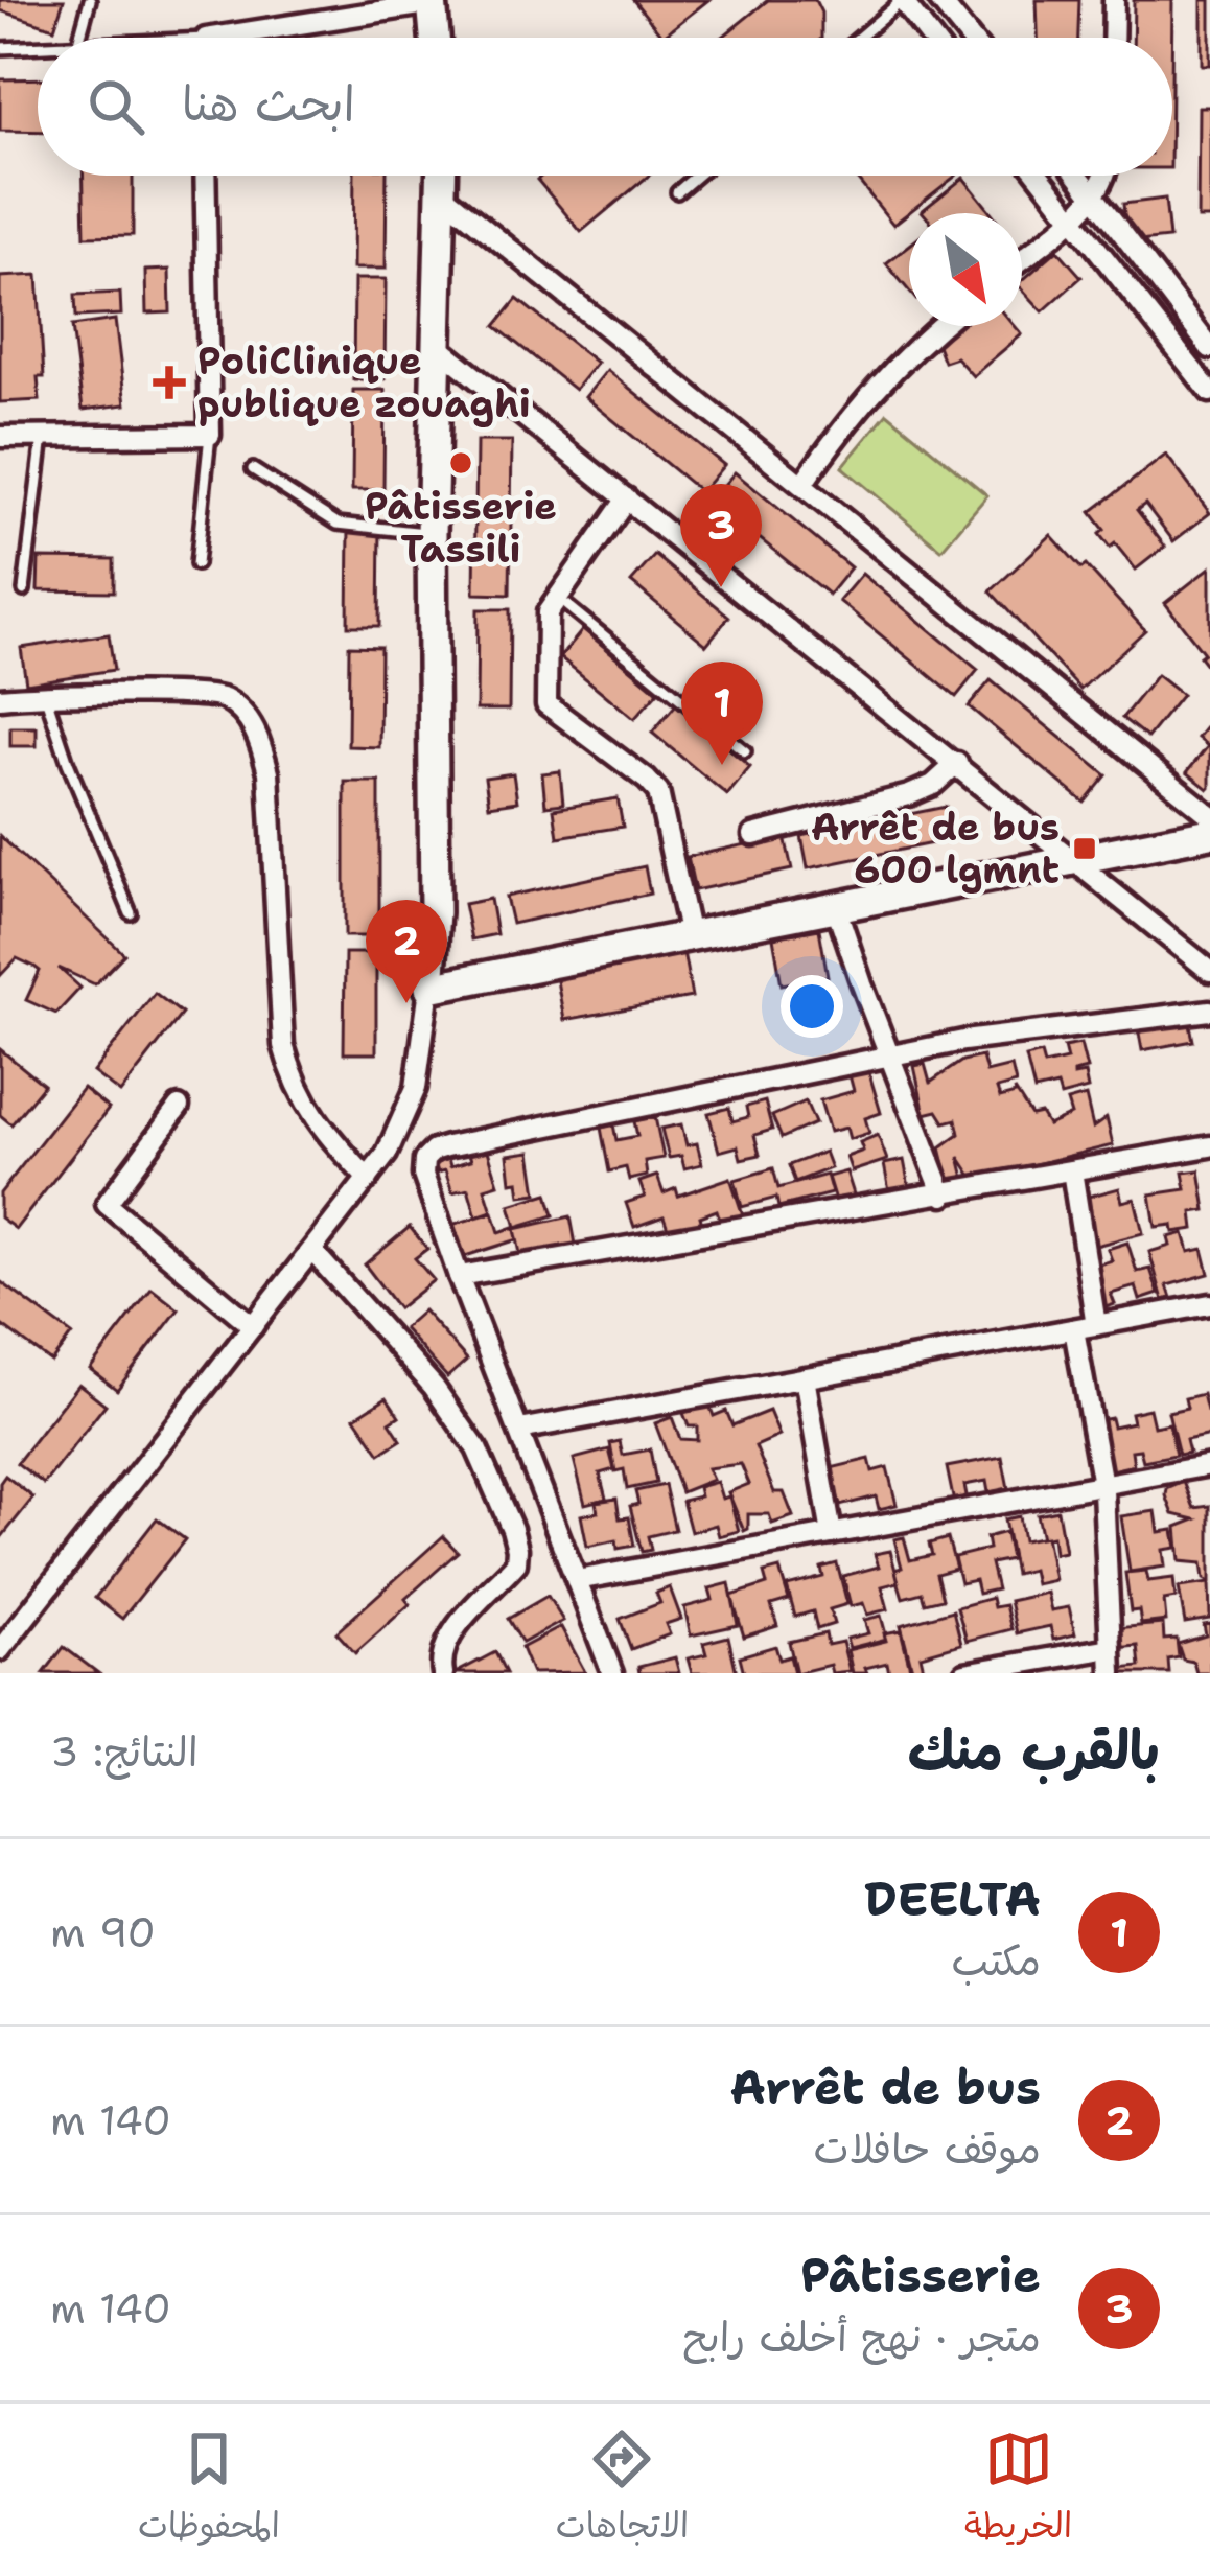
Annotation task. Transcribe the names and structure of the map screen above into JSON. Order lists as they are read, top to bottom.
{
  "places": {
    "health": ["PoliClinique publique zouaghi"],
    "other": ["Pâtisserie Tassili"],
    "transit": ["Arrêt de bus 600 lgmnt"]
  },
  "north": "bottom right",
  "page": {
    "search": "ابحث هنا",
    "pins": ["3", "1", "2"],
    "heading": ["بالقرب منك", "النتائج: 3"],
    "list": [
      {
        "mark": "1",
        "name": "DEELTA",
        "note": "مكتب",
        "value": "90 m"
      },
      {
        "mark": "2",
        "name": "Arrêt de bus",
        "note": "موقف حافلات",
        "value": "140 m"
      },
      {
        "mark": "3",
        "name": "Pâtisserie",
        "note": "متجر · نهج أخلف رابح",
        "value": "140 m"
      }
    ],
    "nav": ["الخريطة", "الاتجاهات", "المحفوظات"]
  }
}
